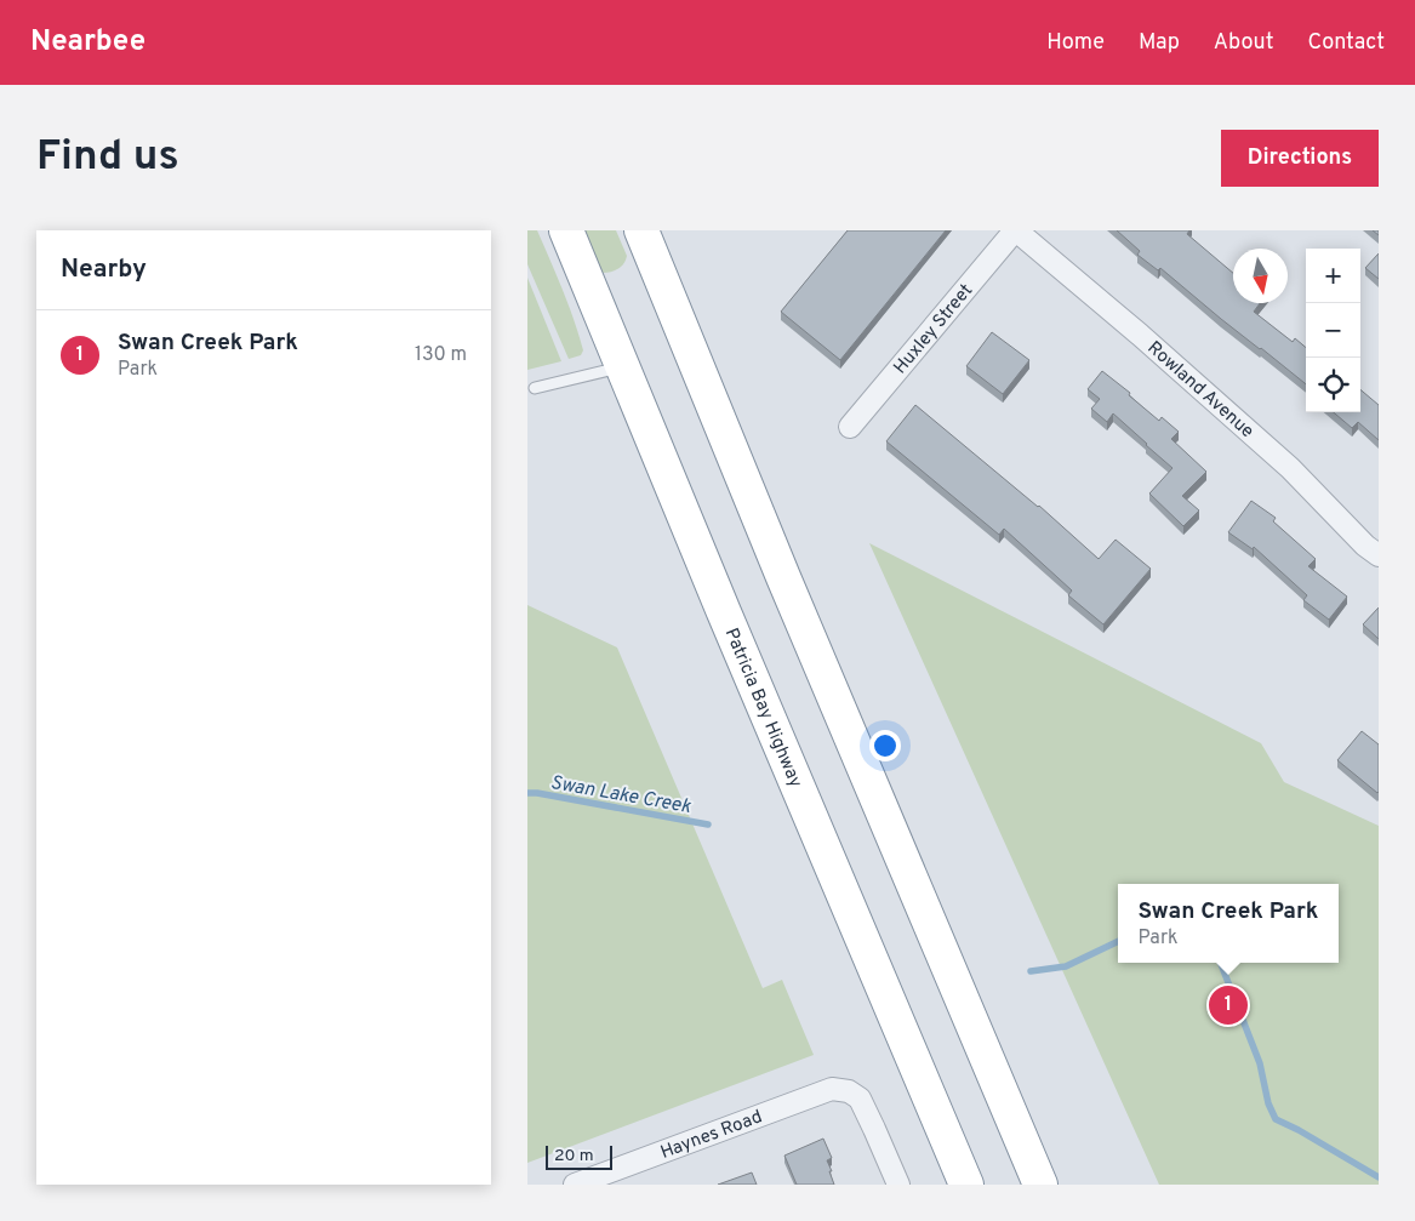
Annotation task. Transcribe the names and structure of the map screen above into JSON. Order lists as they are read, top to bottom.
{
  "streets": {
    "highway": ["Patricia Bay Highway"],
    "street": ["Huxley Street", "Rowland Avenue", "Haynes Road"]
  },
  "crossings": [
    ["Huxley Street", "Rowland Avenue"]
  ],
  "water": ["Swan Lake Creek"],
  "scale_bar": "20 m",
  "north": "bottom",
  "page": {
    "header": "Nearbee",
    "nav": [
      "Home",
      "Map",
      "About",
      "Contact"
    ],
    "buttons": "Directions",
    "title": "Find us",
    "heading": "Nearby",
    "map_buttons": ["+", "−"],
    "list": [
      {
        "mark": "1",
        "name": "Swan Creek Park",
        "note": "Park",
        "value": "130 m"
      }
    ],
    "popup": ["Swan Creek Park", "Park"],
    "pins": "1",
    "scale": "20 m"
  }
}
